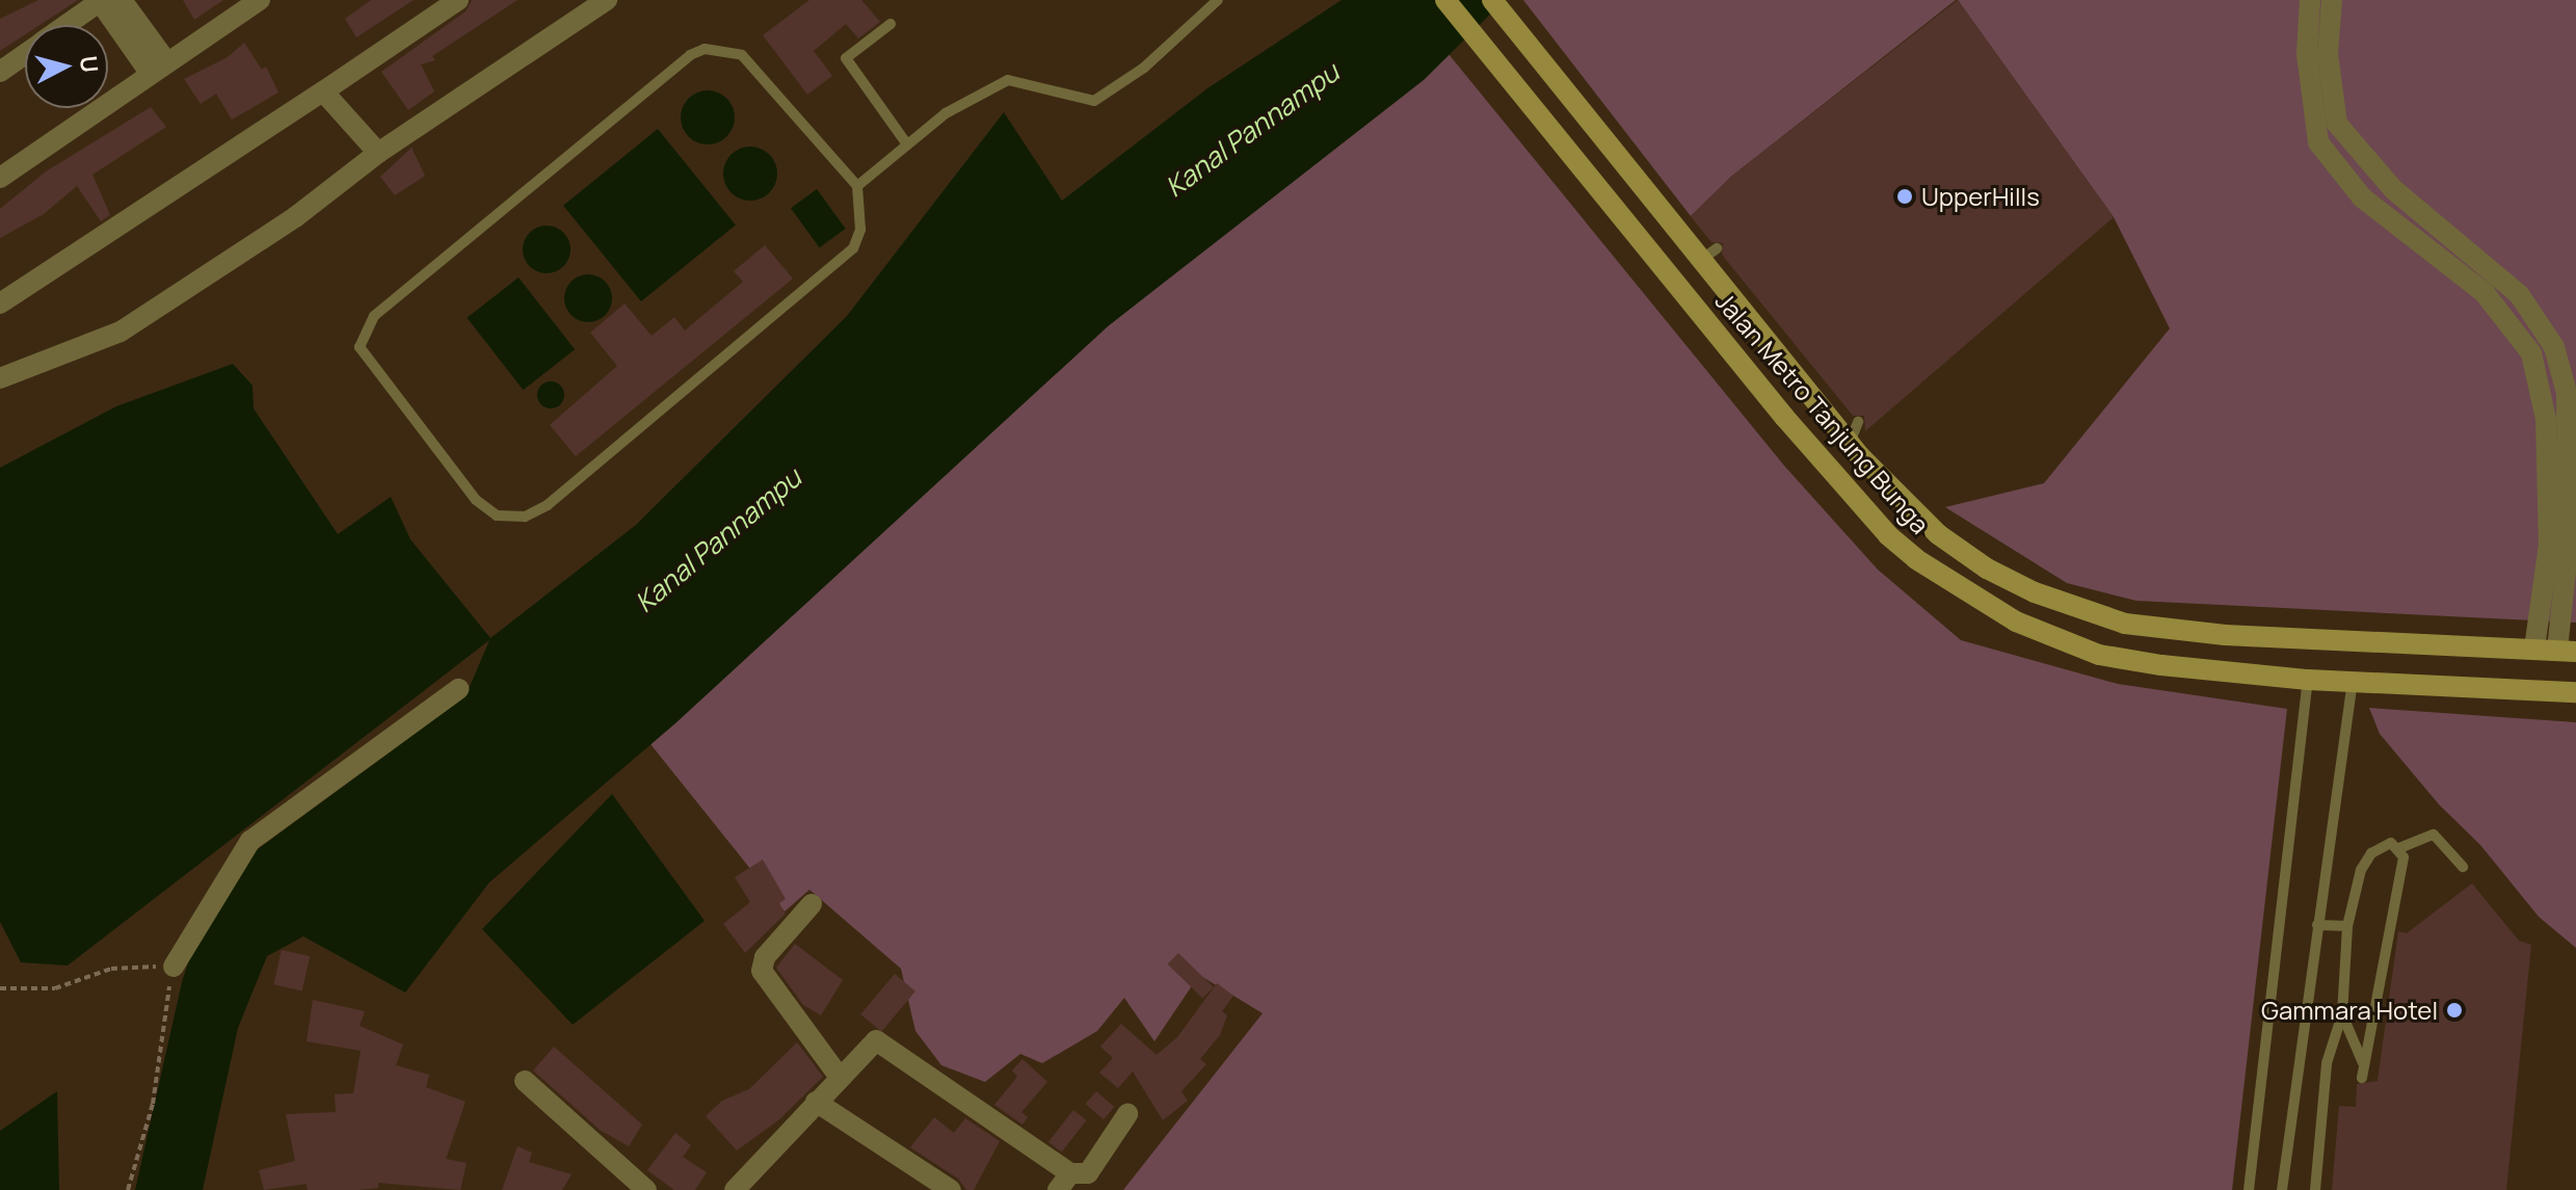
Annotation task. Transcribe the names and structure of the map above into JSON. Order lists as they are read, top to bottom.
{
  "streets": {
    "main road": ["Jalan Metro Tanjung Bunga"]
  },
  "water": ["Kanal Pannampu"],
  "places": ["UpperHills", "Gammara Hotel"],
  "north": "right"
}
